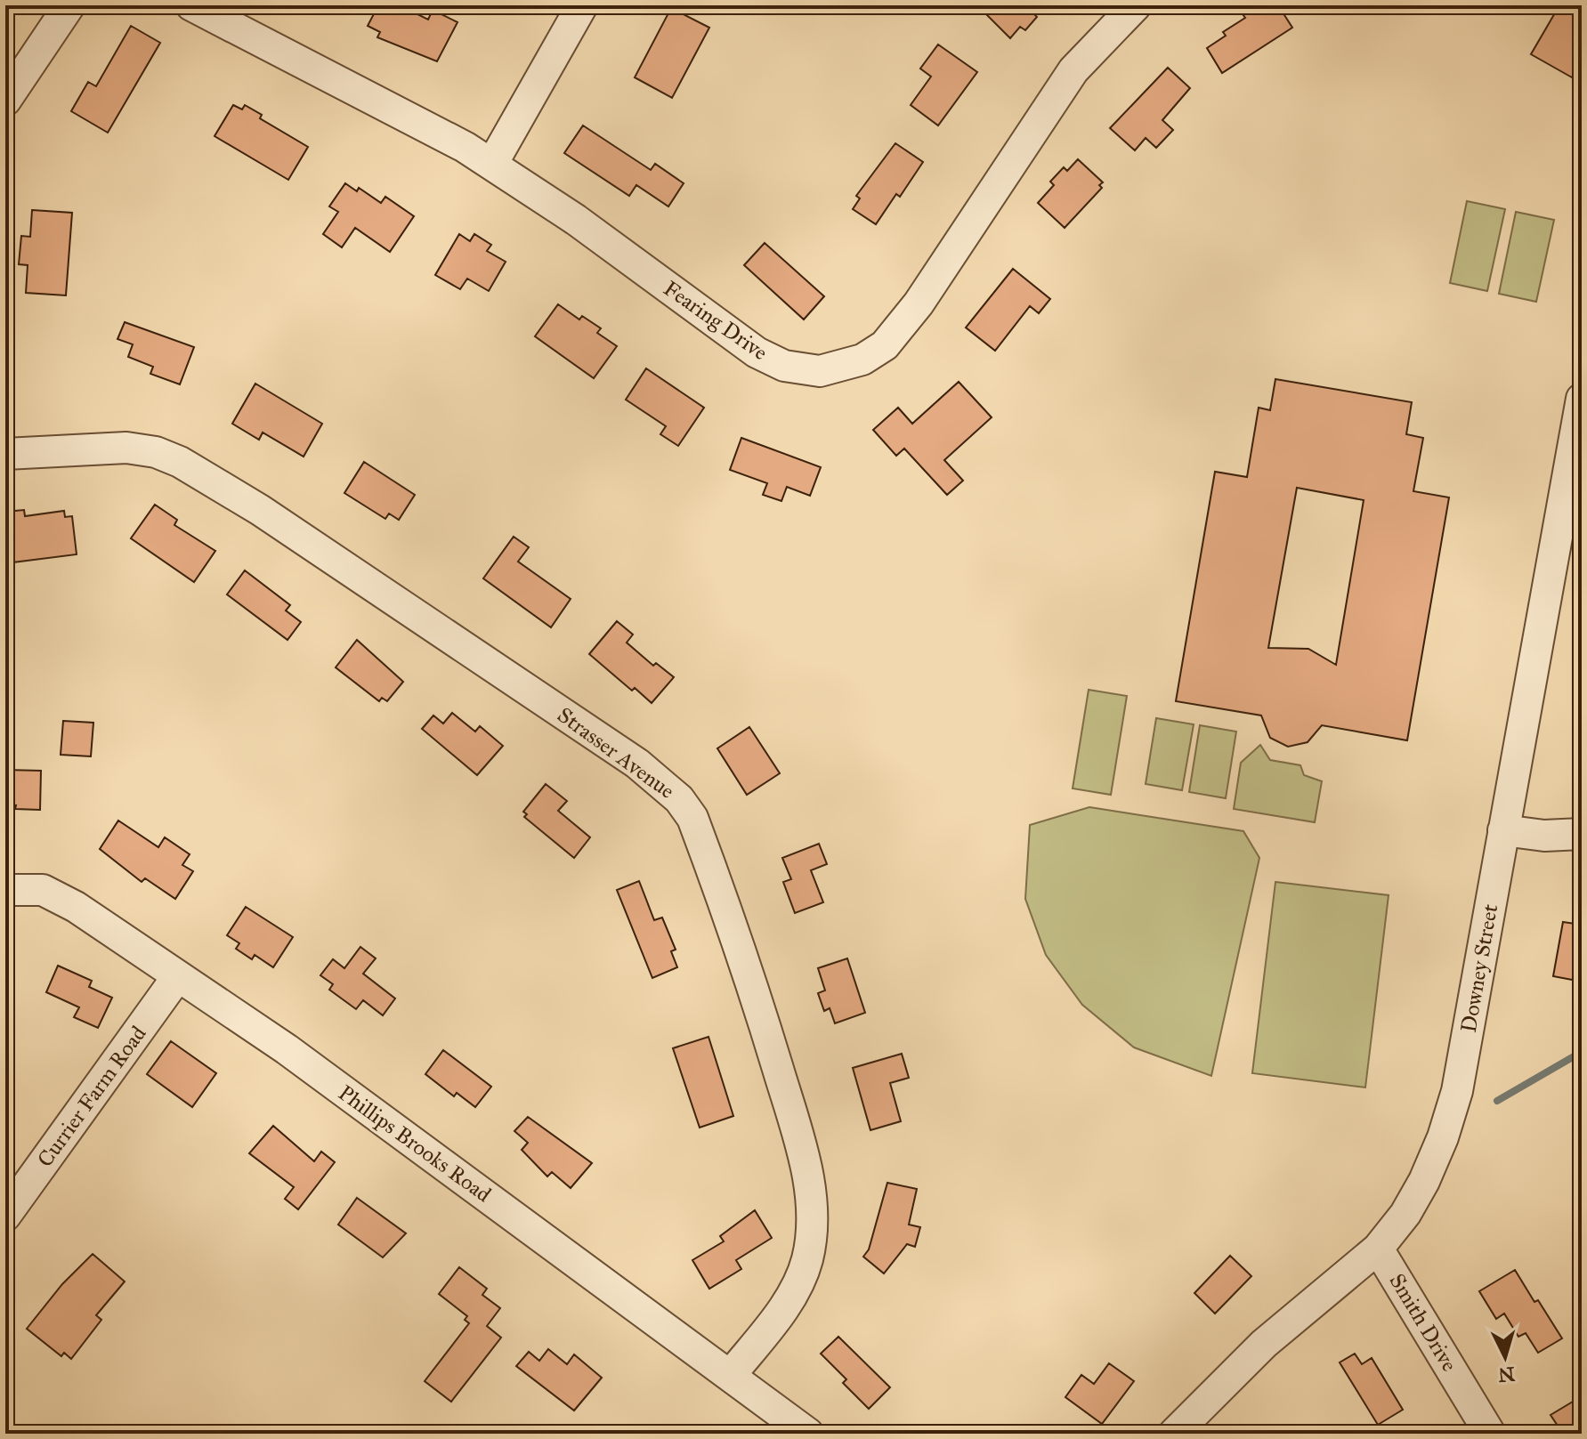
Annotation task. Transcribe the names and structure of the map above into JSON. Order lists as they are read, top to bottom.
{
  "streets": {
    "street": [
      "Fearing Drive",
      "Strasser Avenue",
      "Downey Street",
      "Currier Farm Road",
      "Phillips Brooks Road",
      "Smith Drive"
    ]
  },
  "crossings": [
    ["Strasser Avenue", "Phillips Brooks Road"],
    ["Downey Street", "Smith Drive"],
    ["Currier Farm Road", "Phillips Brooks Road"]
  ],
  "north": "bottom"
}
